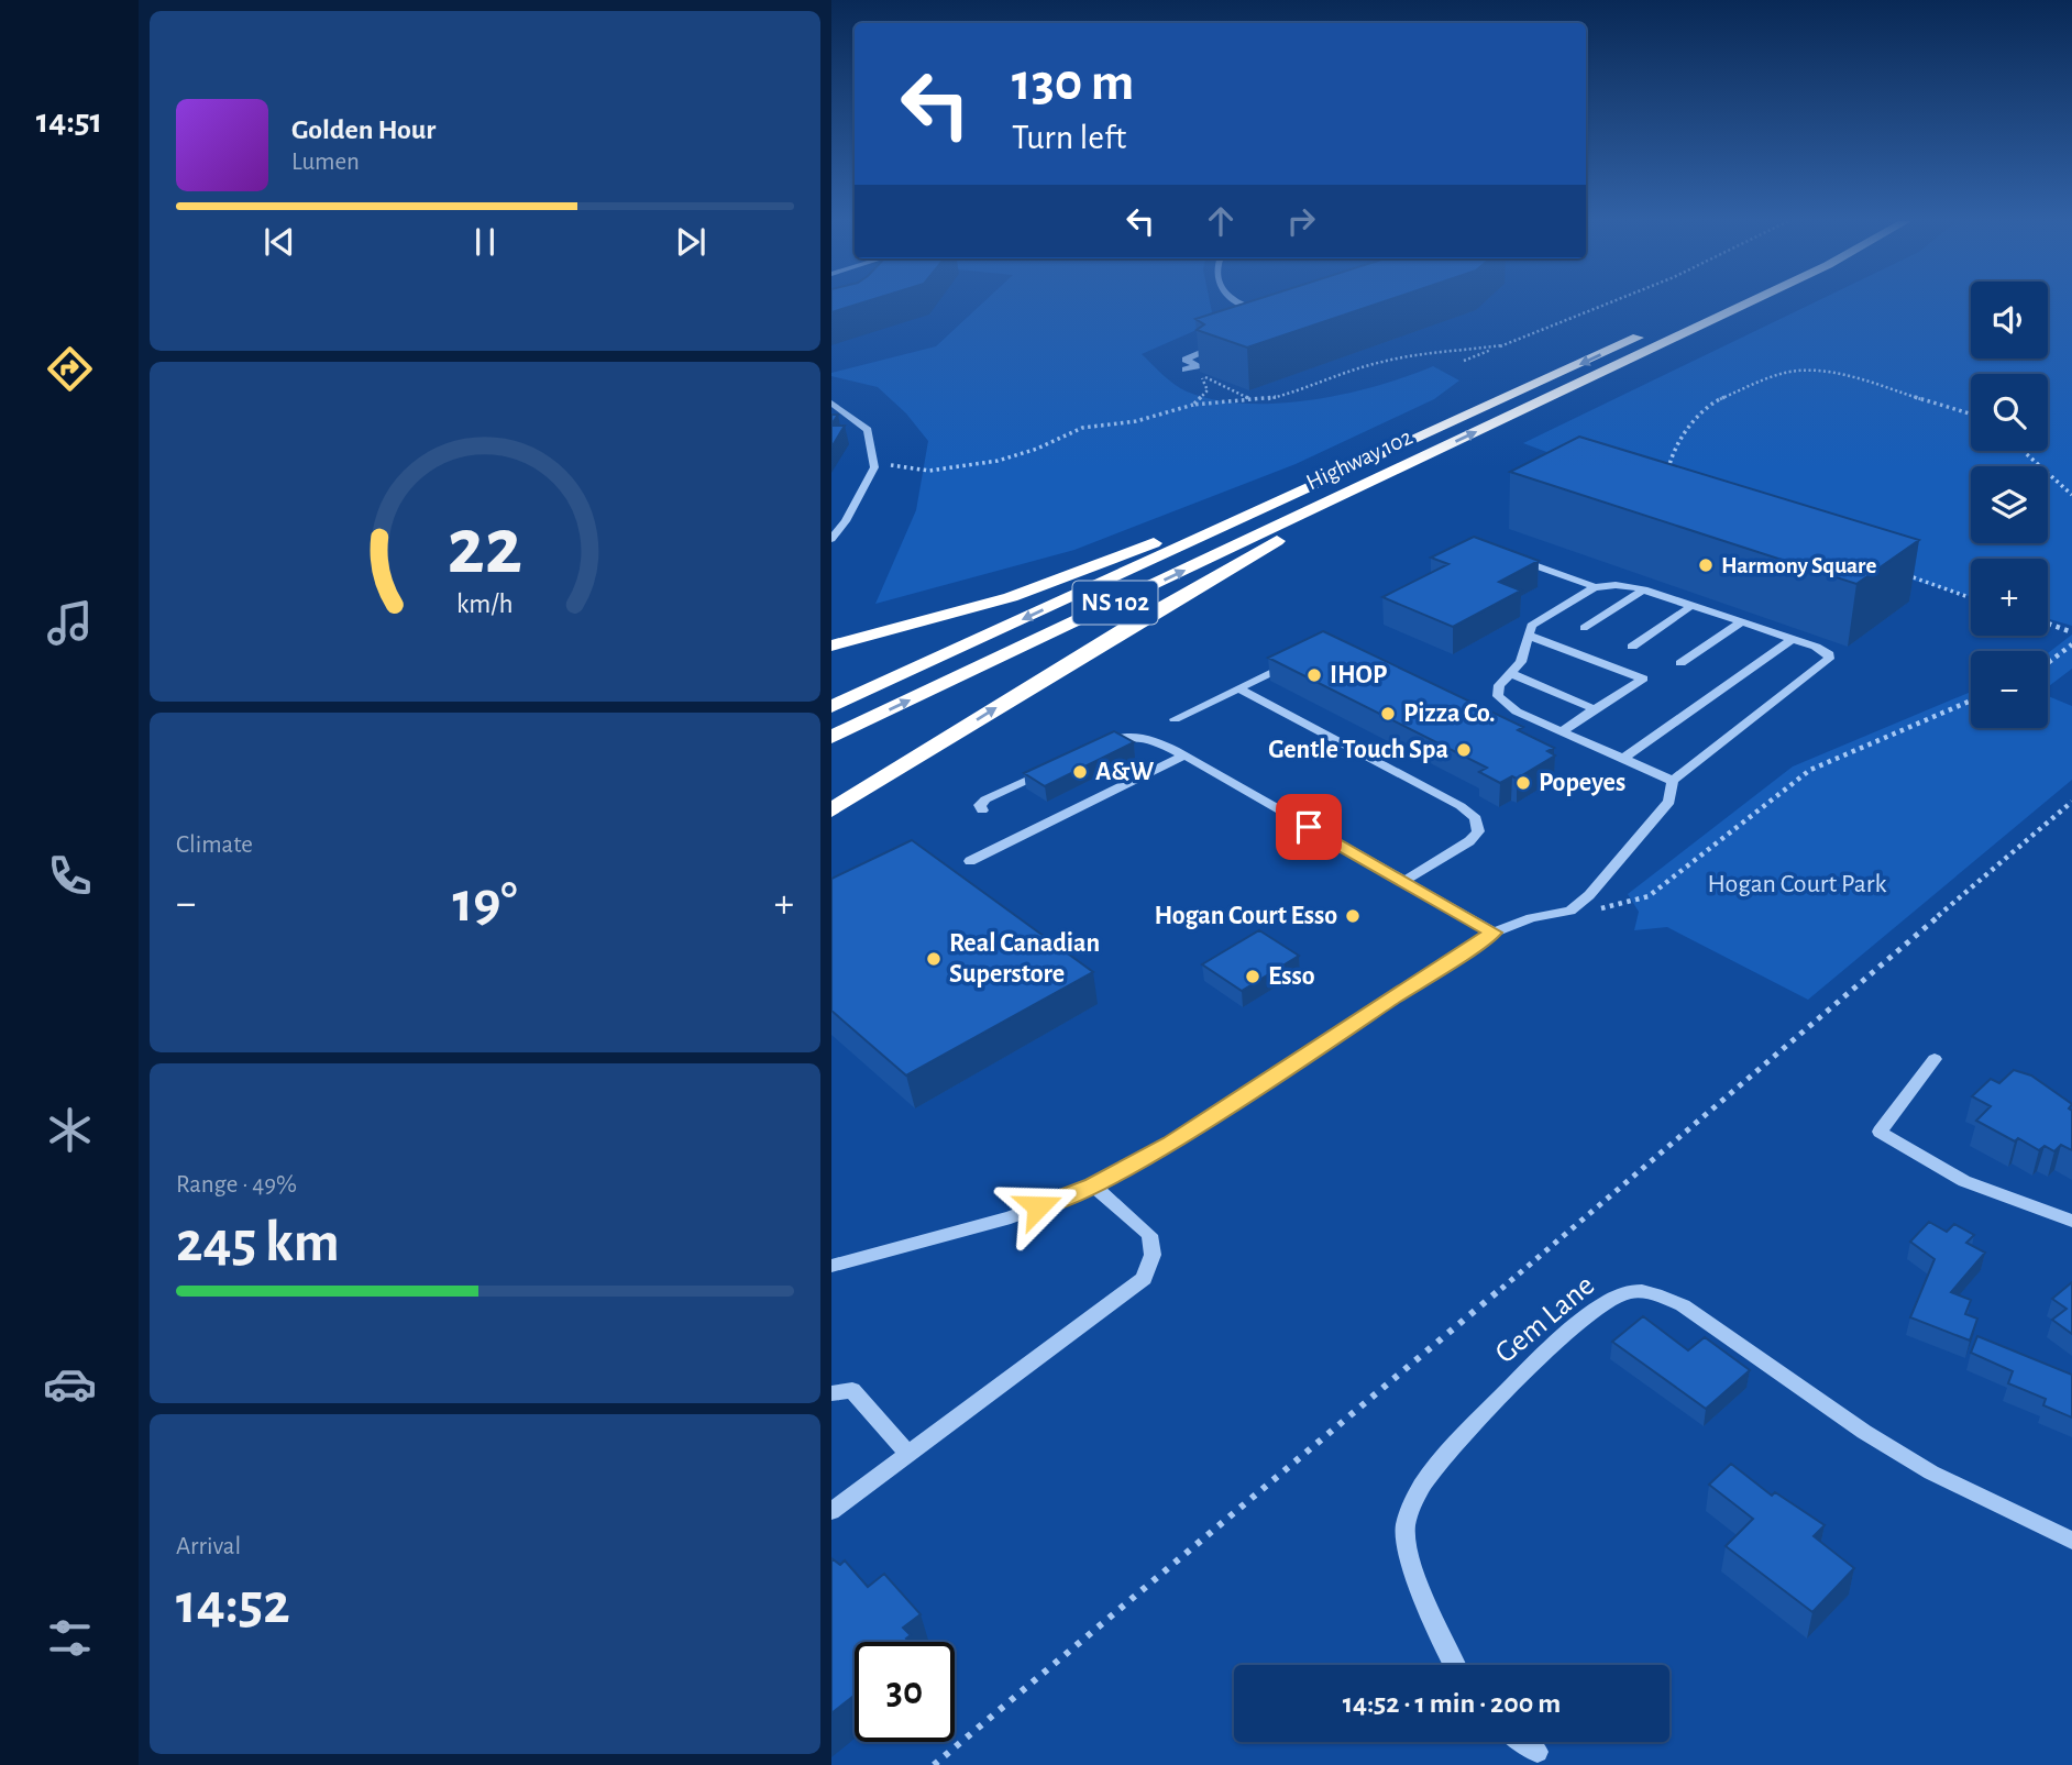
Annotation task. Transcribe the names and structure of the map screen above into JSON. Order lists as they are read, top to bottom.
{
  "streets": {
    "highway": ["Highway 102", "NS 102"],
    "street": ["Gem Lane"]
  },
  "parks": ["Hogan Court Park"],
  "places": [
    "Harmony Square",
    "IHOP",
    "Pizza Co.",
    "Gentle Touch Spa",
    "A&W",
    "Popeyes",
    "Hogan Court Esso",
    "Real Canadian Superstore",
    "Esso"
  ],
  "page": {
    "tabs": "14:51",
    "turn": ["130 m", "Turn left"],
    "song": ["Golden Hour", "Lumen"],
    "map_buttons": ["+", "−"],
    "tile": [
      "Climate",
      ["Range · 49%", "245 km"],
      ["Arrival", "14:52"]
    ],
    "heat": ["−", "19°", "+"],
    "limit": "30",
    "trip": "14:52 · 1 min · 200 m",
    "gauge": ["22", "km/h"]
  }
}
